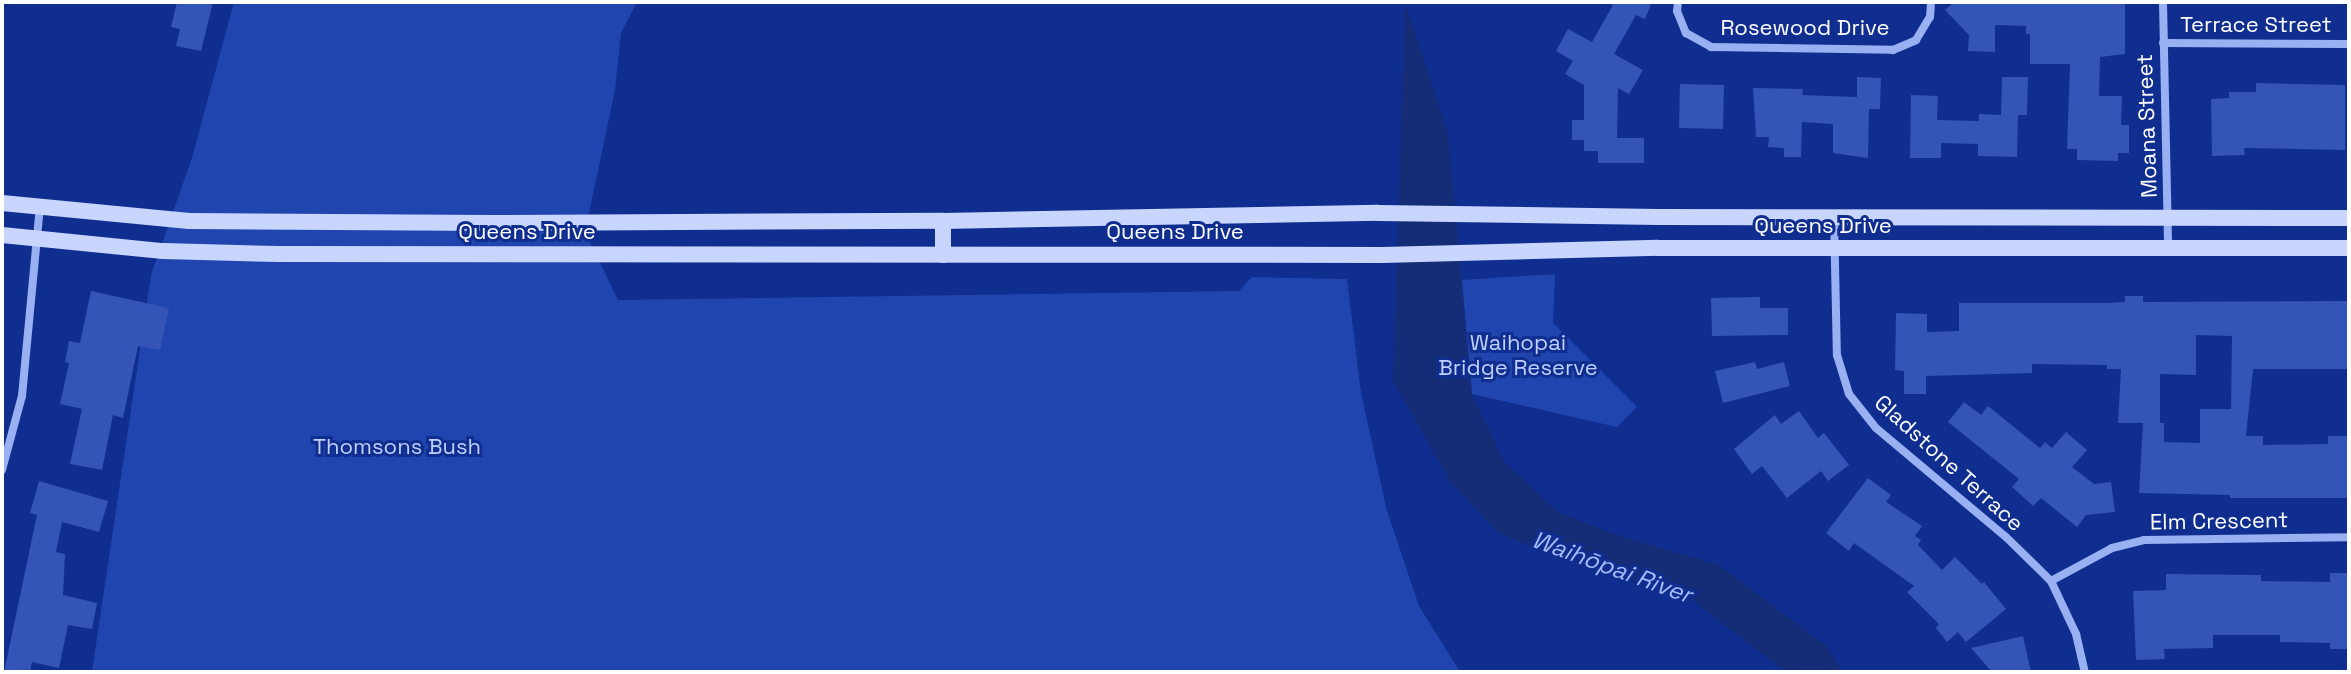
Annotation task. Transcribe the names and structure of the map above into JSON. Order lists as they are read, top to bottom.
{
  "streets": {
    "main road": ["Queens Drive"],
    "street": [
      "Terrace Street",
      "Rosewood Drive",
      "Moana Street",
      "Gladstone Terrace",
      "Elm Crescent"
    ]
  },
  "crossings": [
    ["Terrace Street", "Moana Street"],
    ["Moana Street", "Queens Drive"],
    ["Queens Drive", "Gladstone Terrace"],
    ["Gladstone Terrace", "Elm Crescent"]
  ],
  "water": ["Waihōpai River"],
  "parks": ["Waihopai Bridge Reserve", "Thomsons Bush"]
}
